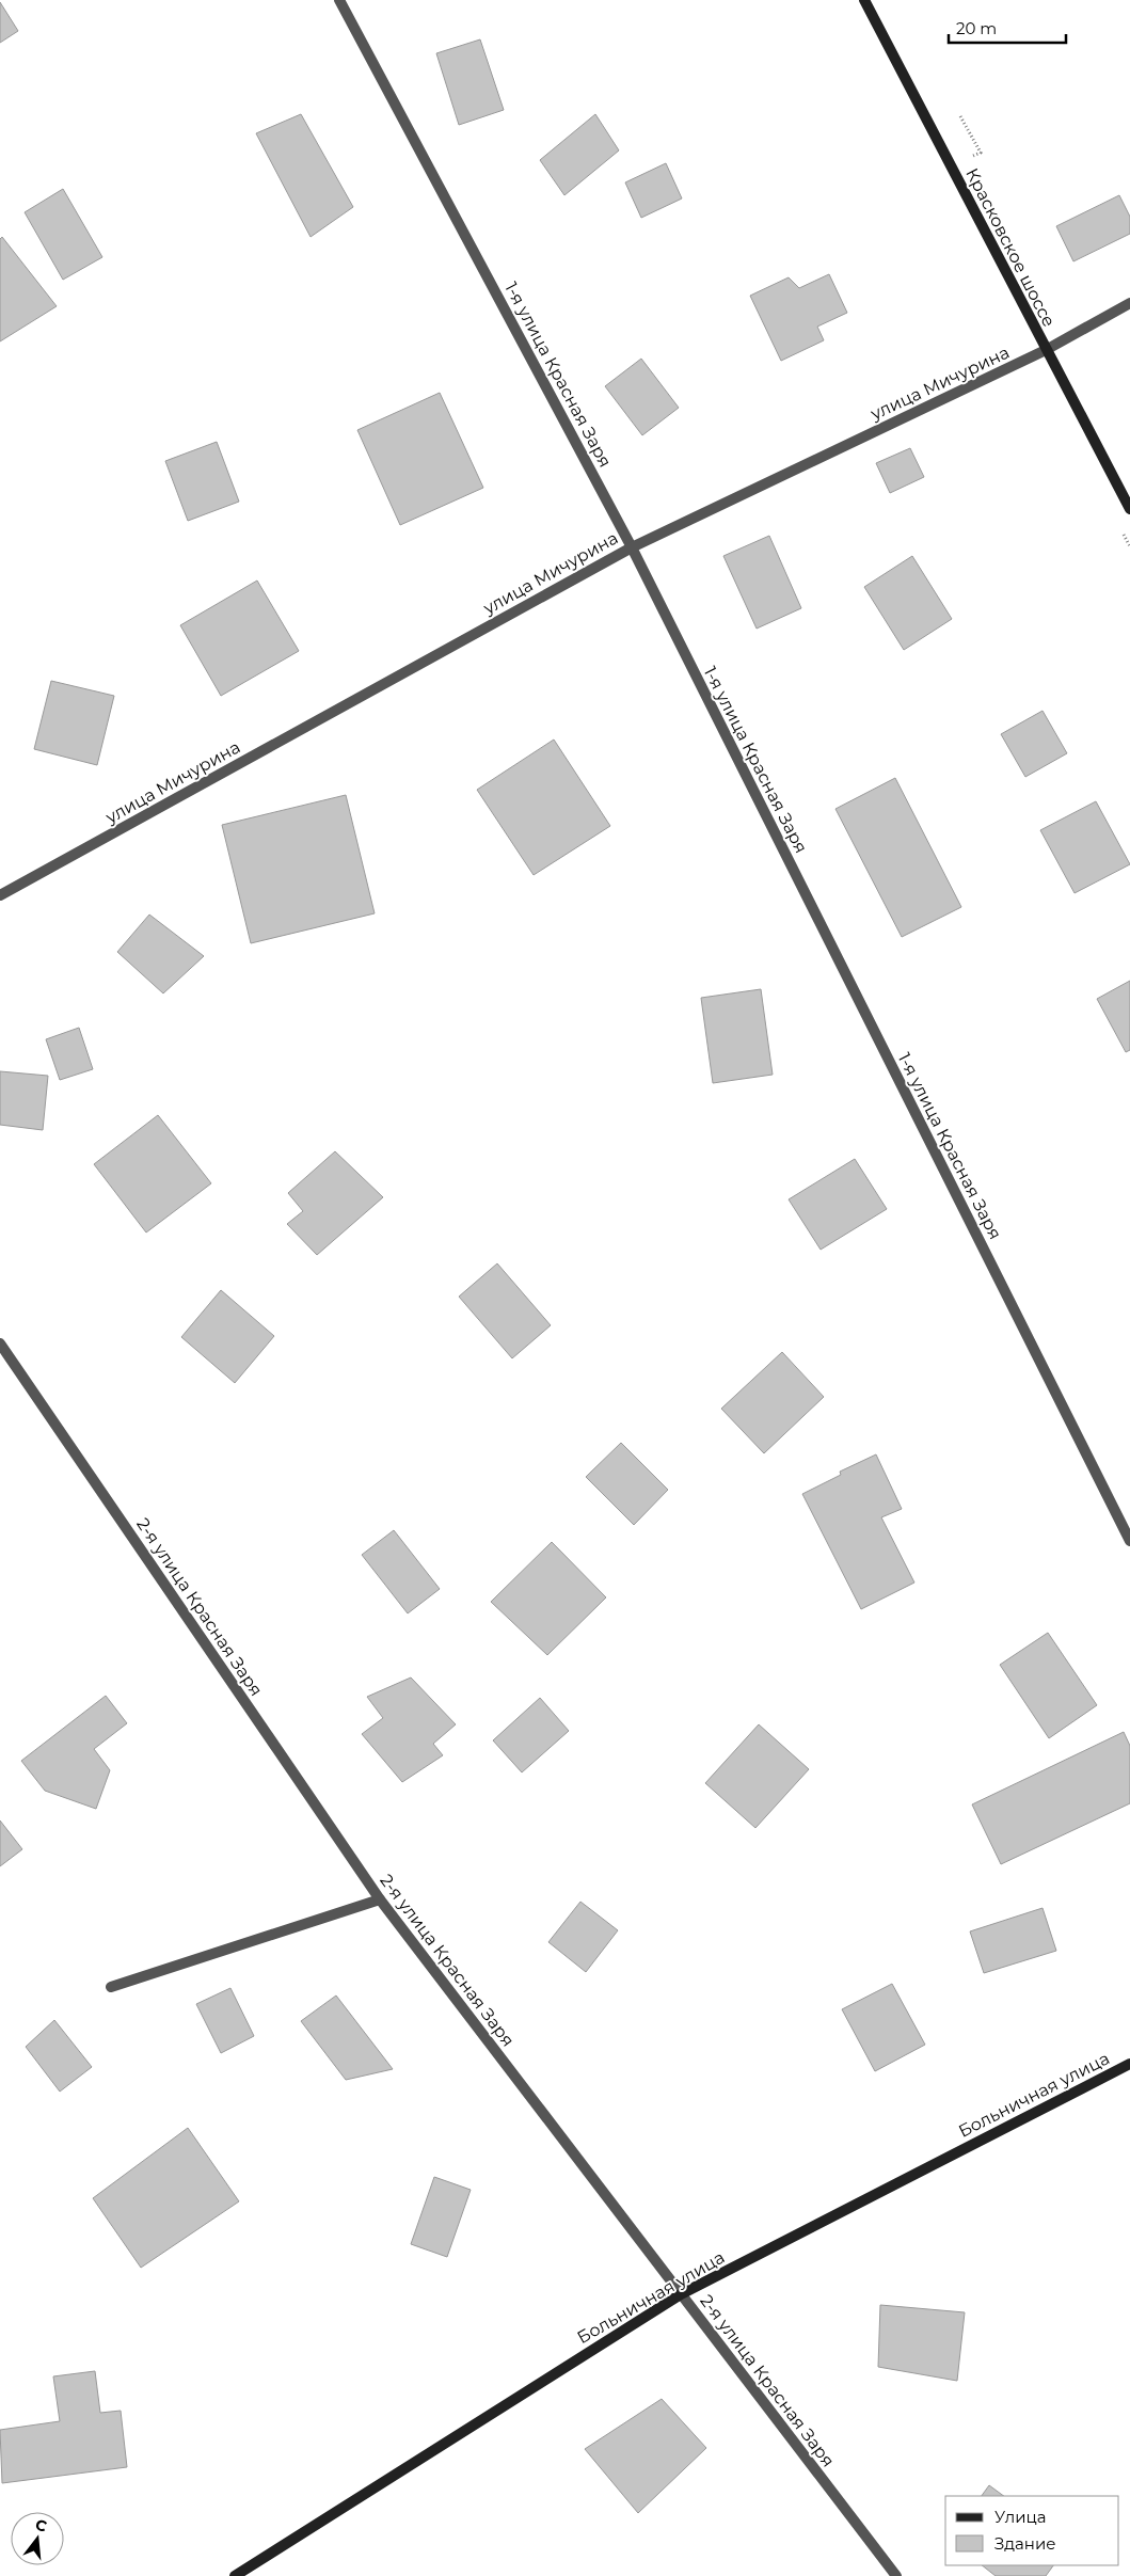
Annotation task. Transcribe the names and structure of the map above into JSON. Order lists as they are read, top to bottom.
{
  "streets": {
    "street": [
      "Красковское шоссе",
      "1-я улица Красная Заря",
      "улица Мичурина",
      "2-я улица Красная Заря",
      "Больничная улица"
    ]
  },
  "crossings": [
    ["Красковское шоссе", "улица Мичурина"],
    ["1-я улица Красная Заря", "улица Мичурина"],
    ["2-я улица Красная Заря", "Больничная улица"]
  ],
  "legend": ["Улица", "Здание"],
  "scale_bar": "20 m",
  "north": "top"
}
